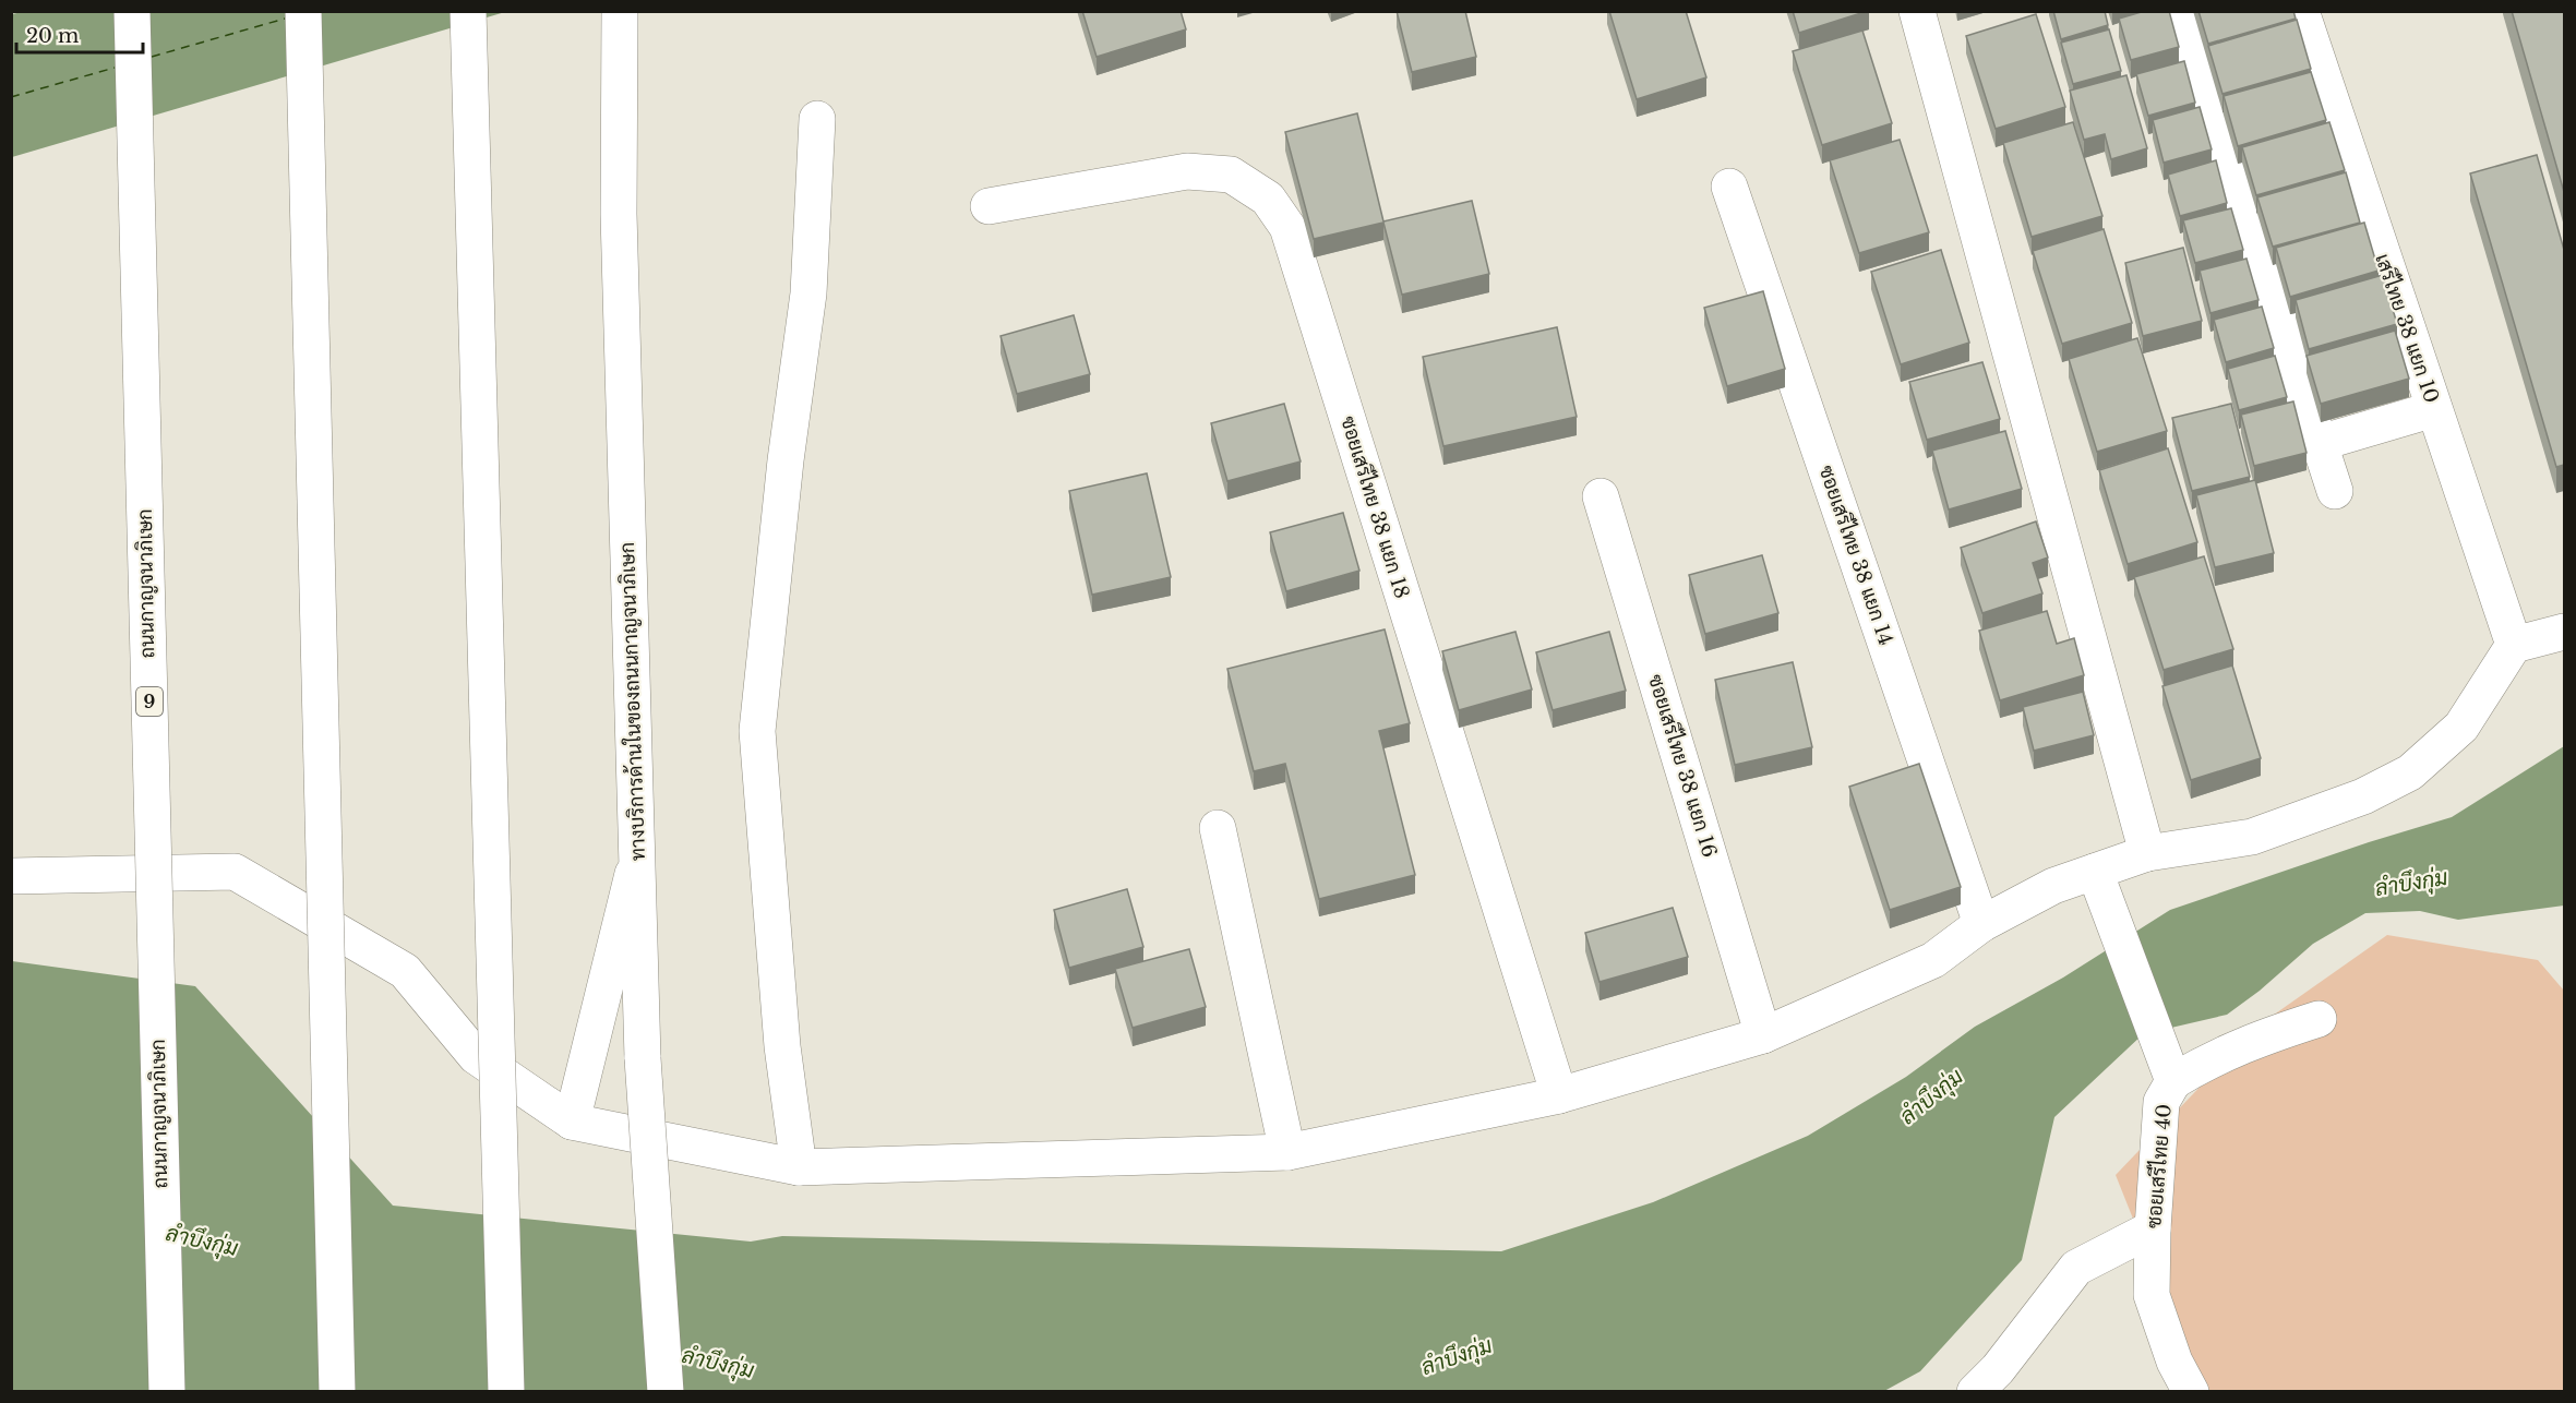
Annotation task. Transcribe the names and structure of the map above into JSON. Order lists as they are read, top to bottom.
{
  "streets": {
    "main road": [
      "เสรีไทย 38 แยก 10",
      "ซอยเสรีไทย 38 แยก 18",
      "ซอยเสรีไทย 38 แยก 14",
      "ถนนกาญจนาภิเษก",
      "9",
      "ทางบริการด้านในของถนนกาญจนาภิเษก",
      "ซอยเสรีไทย 38 แยก 16",
      "ซอยเสรีไทย 40"
    ]
  },
  "water": ["ลำบึงกุ่ม"],
  "scale_bar": "20 m"
}
